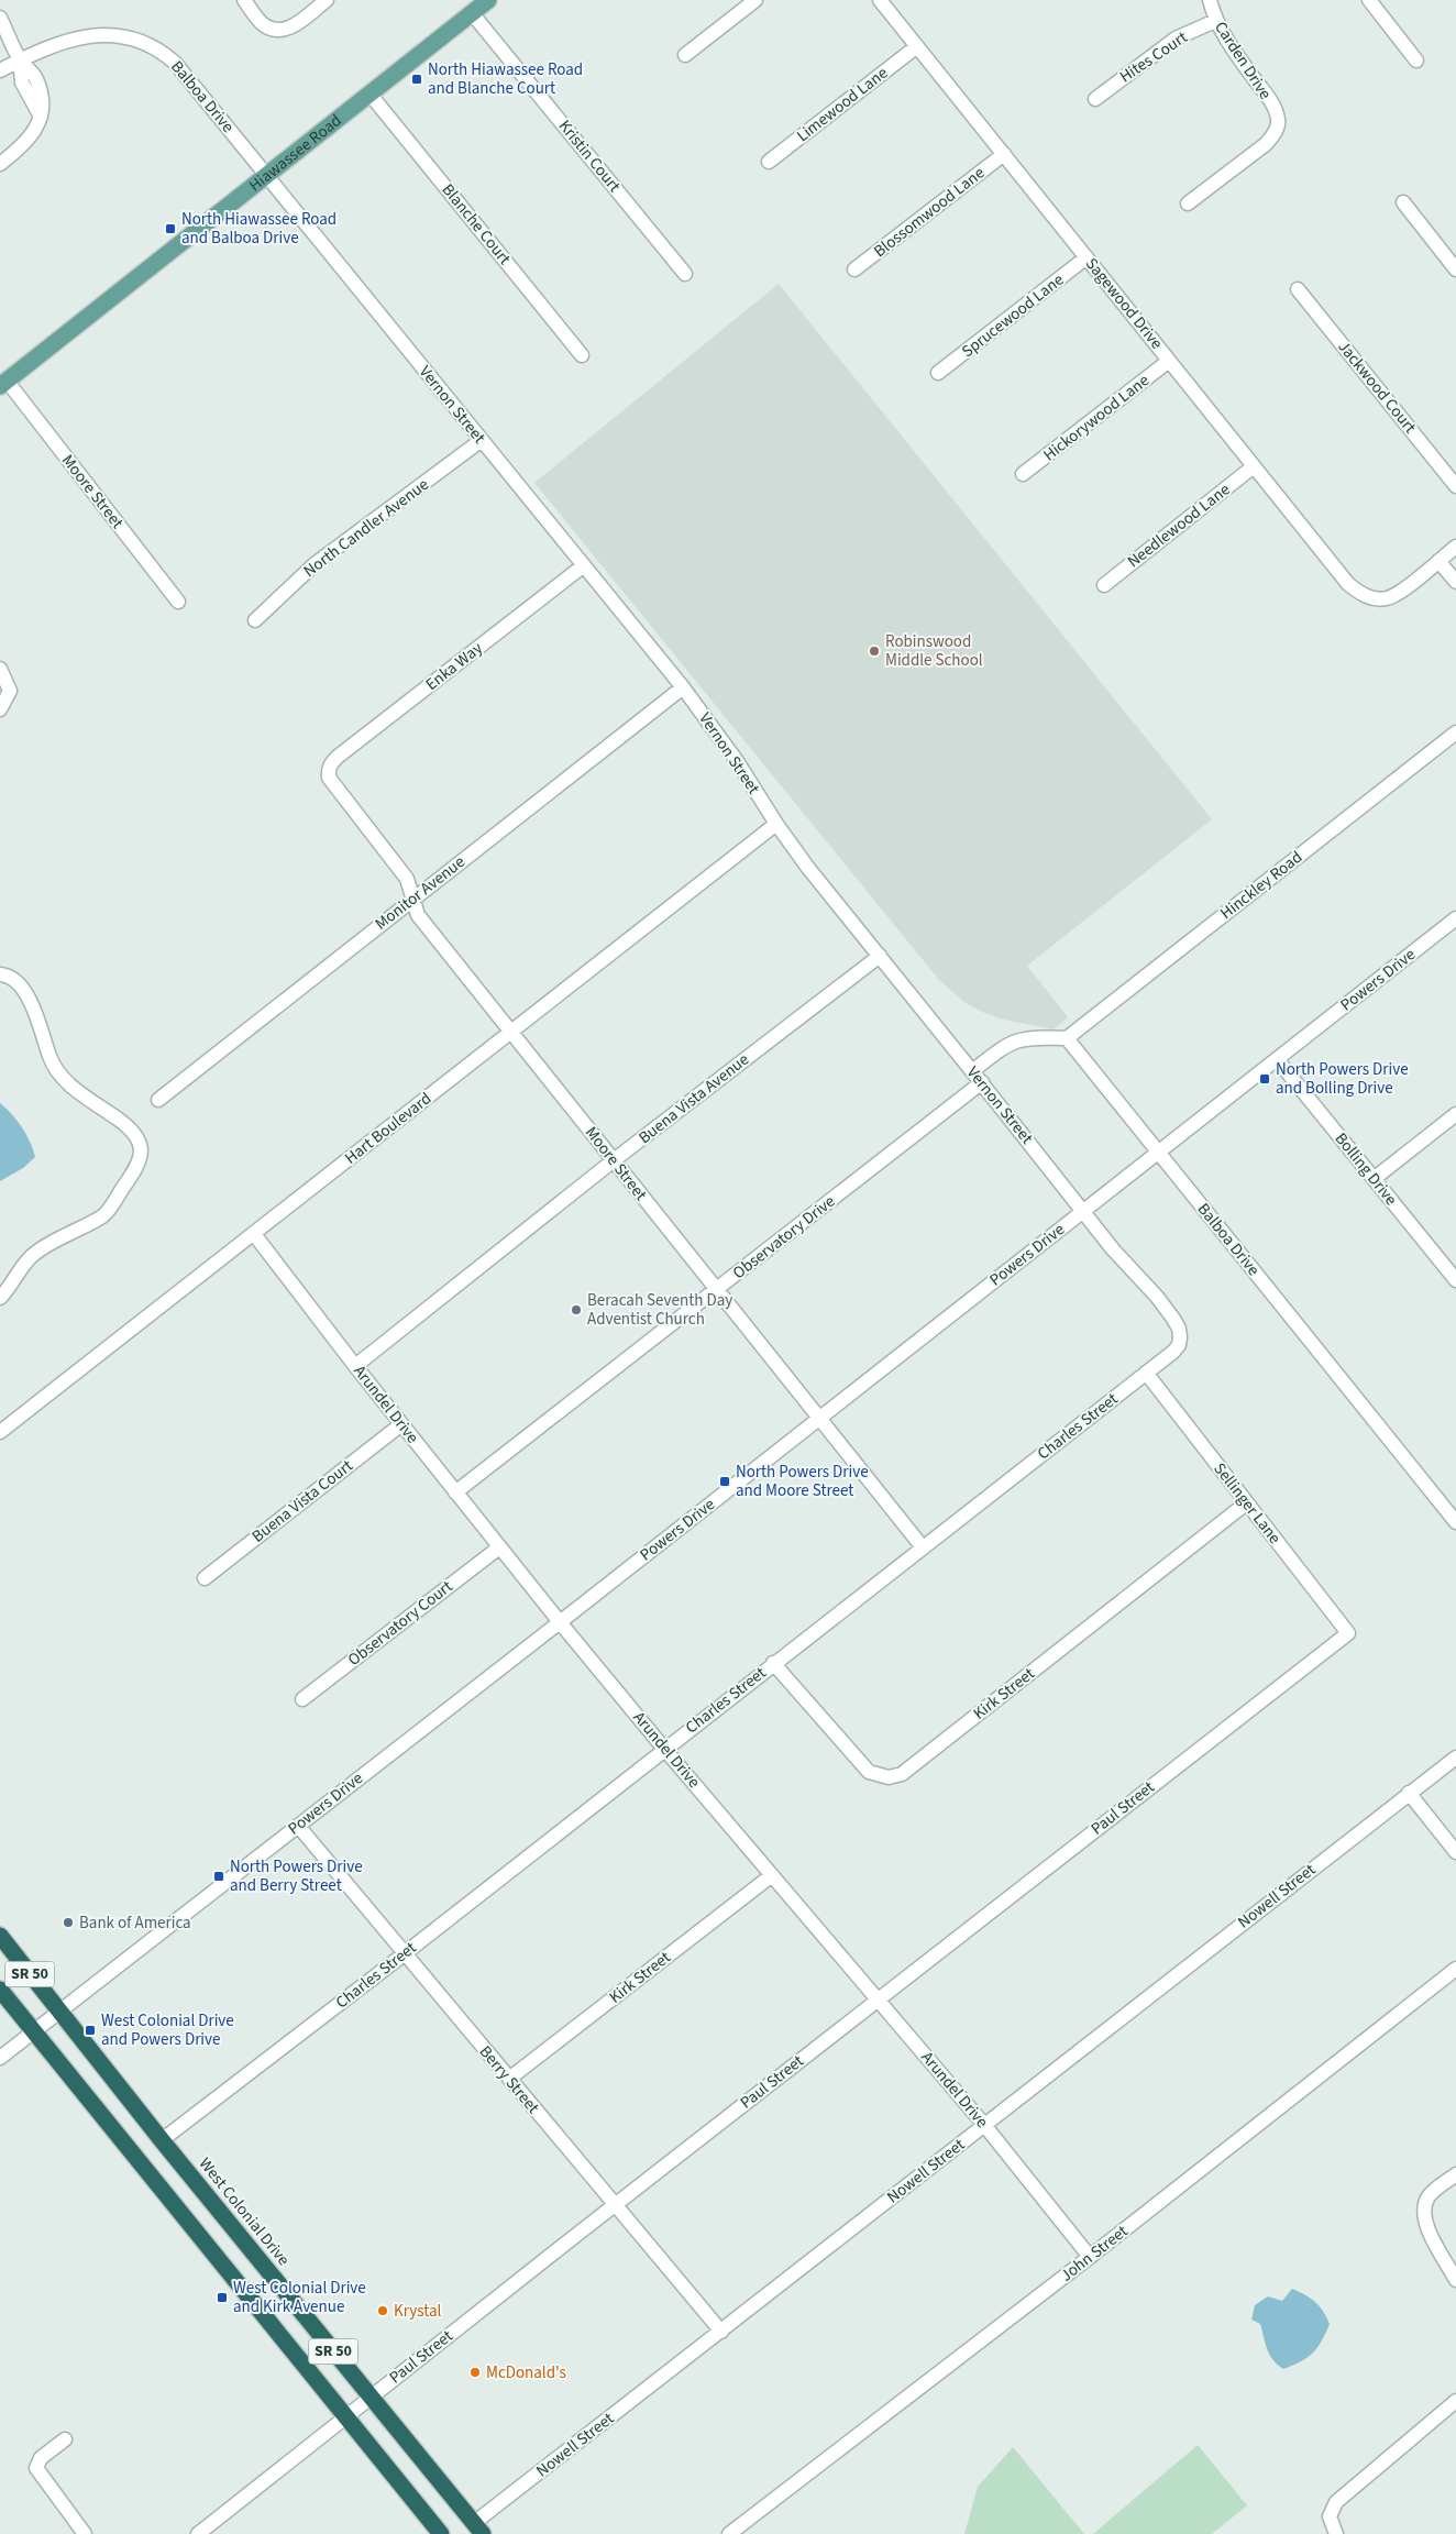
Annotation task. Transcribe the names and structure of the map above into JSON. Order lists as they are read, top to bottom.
{
  "streets": {
    "highway": ["SR 50", "West Colonial Drive"],
    "main road": ["Hiawassee Road"],
    "street": [
      "Hites Court",
      "Carden Drive",
      "Balboa Drive",
      "Limewood Lane",
      "Kristin Court",
      "Blossomwood Lane",
      "Blanche Court",
      "Sagewood Drive",
      "Sprucewood Lane",
      "Jackwood Court",
      "Vernon Street",
      "Hickorywood Lane",
      "Moore Street",
      "Needlewood Lane",
      "North Candler Avenue",
      "Enka Way",
      "Hinckley Road",
      "Monitor Avenue",
      "Powers Drive",
      "Buena Vista Avenue",
      "Hart Boulevard",
      "Bolling Drive",
      "Observatory Drive",
      "Arundel Drive",
      "Charles Street",
      "Buena Vista Court",
      "Sellinger Lane",
      "Observatory Court",
      "Kirk Street",
      "Paul Street",
      "Nowell Street",
      "Berry Street",
      "John Street"
    ]
  },
  "crossings": [
    ["Hites Court", "Carden Drive"],
    ["Balboa Drive", "Hiawassee Road"],
    ["Balboa Drive", "Vernon Street"],
    ["Balboa Drive", "Hinckley Road"],
    ["Balboa Drive", "Powers Drive"],
    ["Limewood Lane", "Sagewood Drive"],
    ["Hiawassee Road", "Kristin Court"],
    ["Hiawassee Road", "Blanche Court"],
    ["Hiawassee Road", "Vernon Street"],
    ["Hiawassee Road", "Moore Street"],
    ["Blossomwood Lane", "Sagewood Drive"],
    ["Sagewood Drive", "Sprucewood Lane"],
    ["Sagewood Drive", "Hickorywood Lane"],
    ["Sagewood Drive", "Needlewood Lane"],
    ["Vernon Street", "North Candler Avenue"],
    ["Vernon Street", "Enka Way"],
    ["Vernon Street", "Monitor Avenue"],
    ["Vernon Street", "Powers Drive"],
    ["Vernon Street", "Buena Vista Avenue"],
    ["Vernon Street", "Hart Boulevard"],
    ["Vernon Street", "Observatory Drive"],
    ["Vernon Street", "Charles Street"],
    ["Moore Street", "Enka Way"],
    ["Moore Street", "Monitor Avenue"],
    ["Moore Street", "Powers Drive"],
    ["Moore Street", "Buena Vista Avenue"],
    ["Moore Street", "Hart Boulevard"],
    ["Moore Street", "Observatory Drive"],
    ["Moore Street", "Charles Street"],
    ["Powers Drive", "Bolling Drive"],
    ["Powers Drive", "Arundel Drive"],
    ["Powers Drive", "SR 50"],
    ["Powers Drive", "Berry Street"],
    ["Powers Drive", "West Colonial Drive"],
    ["Buena Vista Avenue", "Arundel Drive"],
    ["Hart Boulevard", "Arundel Drive"],
    ["Observatory Drive", "Arundel Drive"],
    ["Arundel Drive", "Charles Street"],
    ["Arundel Drive", "Buena Vista Court"],
    ["Arundel Drive", "Observatory Court"],
    ["Arundel Drive", "Kirk Street"],
    ["Arundel Drive", "Paul Street"],
    ["Arundel Drive", "Nowell Street"],
    ["Arundel Drive", "John Street"],
    ["Charles Street", "Sellinger Lane"],
    ["Charles Street", "Kirk Street"],
    ["Charles Street", "Berry Street"],
    ["Charles Street", "West Colonial Drive"],
    ["Sellinger Lane", "Kirk Street"],
    ["Sellinger Lane", "Paul Street"],
    ["Kirk Street", "Berry Street"],
    ["Paul Street", "SR 50"],
    ["Paul Street", "Berry Street"],
    ["Paul Street", "West Colonial Drive"],
    ["Nowell Street", "Berry Street"],
    ["Nowell Street", "West Colonial Drive"]
  ],
  "places": {
    "transit": [
      "North Hiawassee Road and Blanche Court",
      "North Hiawassee Road and Balboa Drive",
      "North Powers Drive and Bolling Drive",
      "North Powers Drive and Moore Street",
      "North Powers Drive and Berry Street",
      "West Colonial Drive and Powers Drive",
      "West Colonial Drive and Kirk Avenue"
    ],
    "other": [
      "Robinswood Middle School",
      "Beracah Seventh Day Adventist Church",
      "Bank of America",
      "Krystal",
      "McDonald's"
    ]
  }
}
